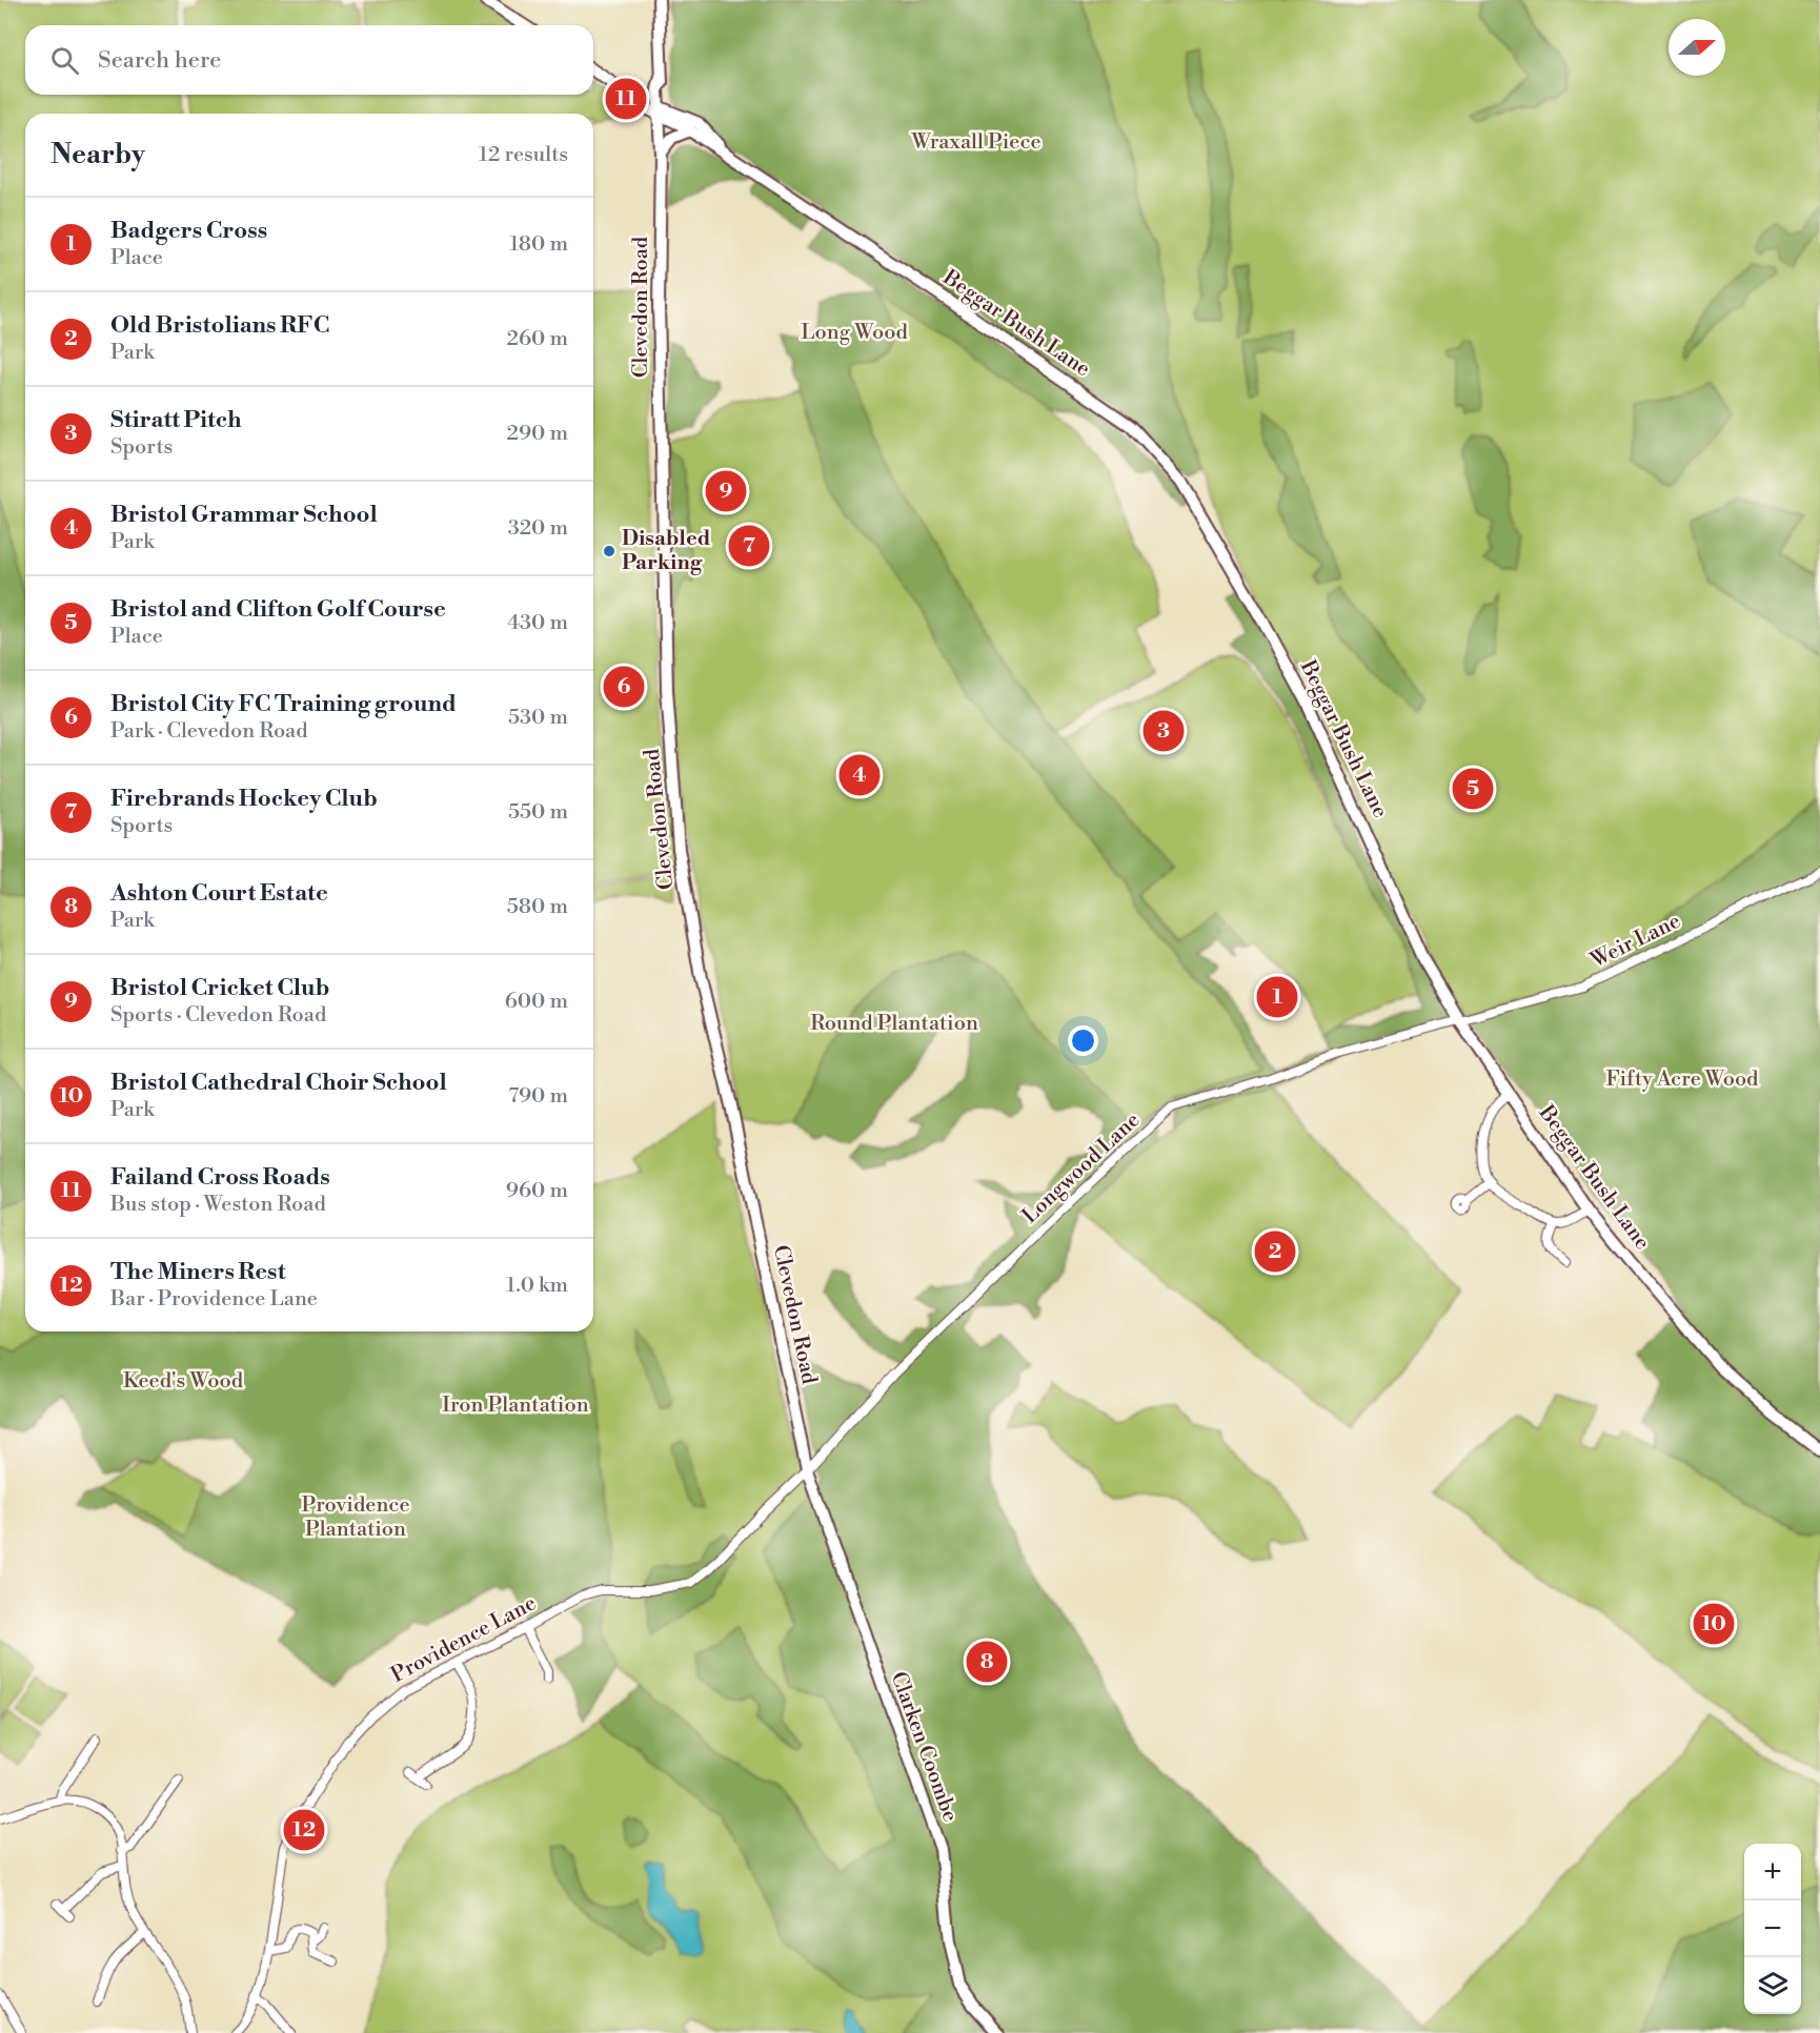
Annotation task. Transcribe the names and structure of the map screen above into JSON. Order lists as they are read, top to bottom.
{
  "streets": {
    "main road": ["Clevedon Road", "Beggar Bush Lane", "Clarken Coombe"],
    "street": ["Weir Lane", "Longwood Lane", "Providence Lane"]
  },
  "crossings": [
    ["Clevedon Road", "Beggar Bush Lane"],
    ["Clevedon Road", "Longwood Lane"],
    ["Clevedon Road", "Providence Lane"],
    ["Clevedon Road", "Clarken Coombe"],
    ["Beggar Bush Lane", "Weir Lane"],
    ["Beggar Bush Lane", "Longwood Lane"],
    ["Weir Lane", "Longwood Lane"],
    ["Longwood Lane", "Providence Lane"],
    ["Longwood Lane", "Clarken Coombe"],
    ["Providence Lane", "Clarken Coombe"]
  ],
  "parks": [
    "Wraxall Piece",
    "Long Wood",
    "Round Plantation",
    "Fifty Acre Wood",
    "Keed's Wood",
    "Iron Plantation",
    "Providence Plantation"
  ],
  "places": ["Disabled Parking"],
  "north": "right",
  "page": {
    "search": "Search here",
    "pins": [
      "11",
      "9",
      "7",
      "6",
      "3",
      "4",
      "5",
      "1",
      "2",
      "10",
      "8",
      "12"
    ],
    "heading": ["Nearby", "12 results"],
    "list": [
      {
        "mark": "1",
        "name": "Badgers Cross",
        "note": "Place",
        "value": "180 m"
      },
      {
        "mark": "2",
        "name": "Old Bristolians RFC",
        "note": "Park",
        "value": "260 m"
      },
      {
        "mark": "3",
        "name": "Stiratt Pitch",
        "note": "Sports",
        "value": "290 m"
      },
      {
        "mark": "4",
        "name": "Bristol Grammar School",
        "note": "Park",
        "value": "320 m"
      },
      {
        "mark": "5",
        "name": "Bristol and Clifton Golf Course",
        "note": "Place",
        "value": "430 m"
      },
      {
        "mark": "6",
        "name": "Bristol City FC Training ground",
        "note": "Park · Clevedon Road",
        "value": "530 m"
      },
      {
        "mark": "7",
        "name": "Firebrands Hockey Club",
        "note": "Sports",
        "value": "550 m"
      },
      {
        "mark": "8",
        "name": "Ashton Court Estate",
        "note": "Park",
        "value": "580 m"
      },
      {
        "mark": "9",
        "name": "Bristol Cricket Club",
        "note": "Sports · Clevedon Road",
        "value": "600 m"
      },
      {
        "mark": "10",
        "name": "Bristol Cathedral Choir School",
        "note": "Park",
        "value": "790 m"
      },
      {
        "mark": "11",
        "name": "Failand Cross Roads",
        "note": "Bus stop · Weston Road",
        "value": "960 m"
      },
      {
        "mark": "12",
        "name": "The Miners Rest",
        "note": "Bar · Providence Lane",
        "value": "1.0 km"
      }
    ],
    "map_buttons": ["+", "−"]
  }
}
